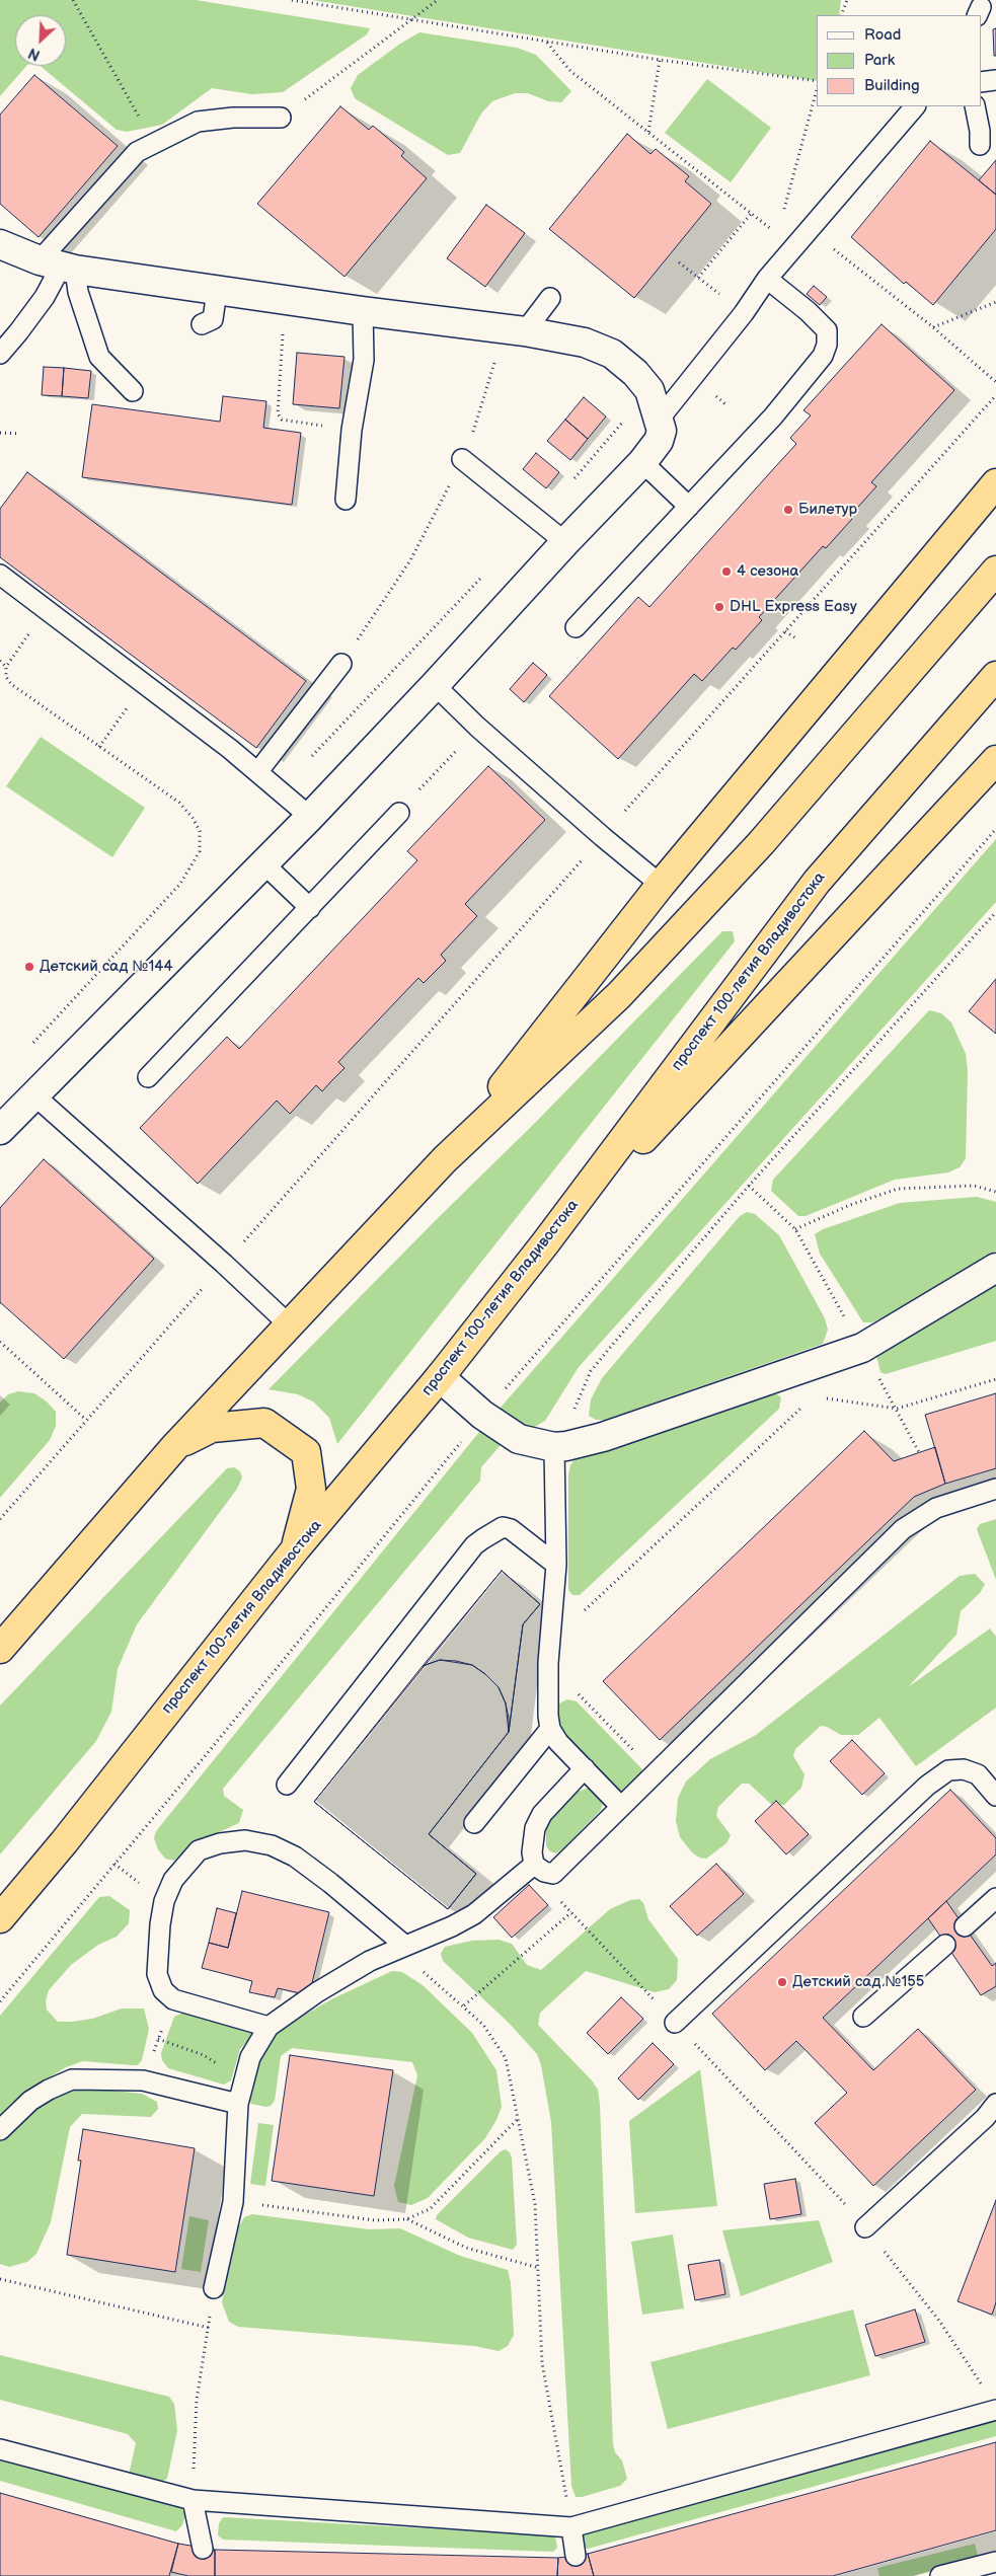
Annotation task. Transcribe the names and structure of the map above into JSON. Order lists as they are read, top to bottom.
{
  "streets": {
    "highway": ["проспект 100-летия Владивостока"]
  },
  "places": [
    "Билетур",
    "4 сезона",
    "DHL Express Easy",
    "Детский сад №144",
    "Детский сад №155"
  ],
  "legend": ["Road", "Park", "Building"],
  "north": "bottom left"
}
